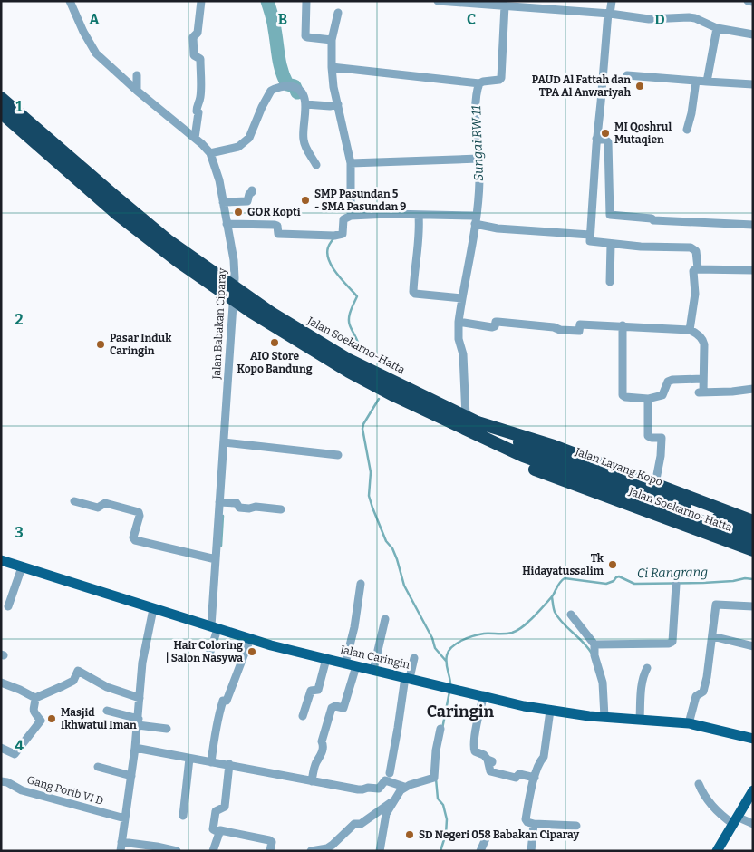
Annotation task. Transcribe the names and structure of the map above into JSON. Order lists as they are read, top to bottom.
{
  "streets": {
    "highway": ["Jalan Soekarno-Hatta", "Jalan Layang Kopo"],
    "main road": ["Jalan Caringin"],
    "street": ["Jalan Babakan Ciparay", "Gang Porib VI D"]
  },
  "crossings": [
    ["Jalan Babakan Ciparay", "Jalan Soekarno-Hatta"],
    ["Jalan Babakan Ciparay", "Jalan Caringin"],
    ["Jalan Soekarno-Hatta", "Jalan Layang Kopo"]
  ],
  "districts": ["Caringin"],
  "water": ["Sungai RW 11", "Ci Rangrang"],
  "places": [
    "PAUD Al Fattah dan TPA Al Anwariyah",
    "MI Qoshrul Mutaqien",
    "SMP Pasundan 5 - SMA Pasundan 9",
    "GOR Kopti",
    "AIO Store Kopo Bandung",
    "Pasar Induk Caringin",
    "Tk Hidayatussalim",
    "Hair Coloring | Salon Nasywa",
    "Masjid Ikhwatul Iman",
    "SD Negeri 058 Babakan Ciparay"
  ],
  "grid": {
    "columns": [
      "A",
      "B",
      "C",
      "D"
    ],
    "rows": [
      "1",
      "2",
      "3",
      "4"
    ]
  }
}
